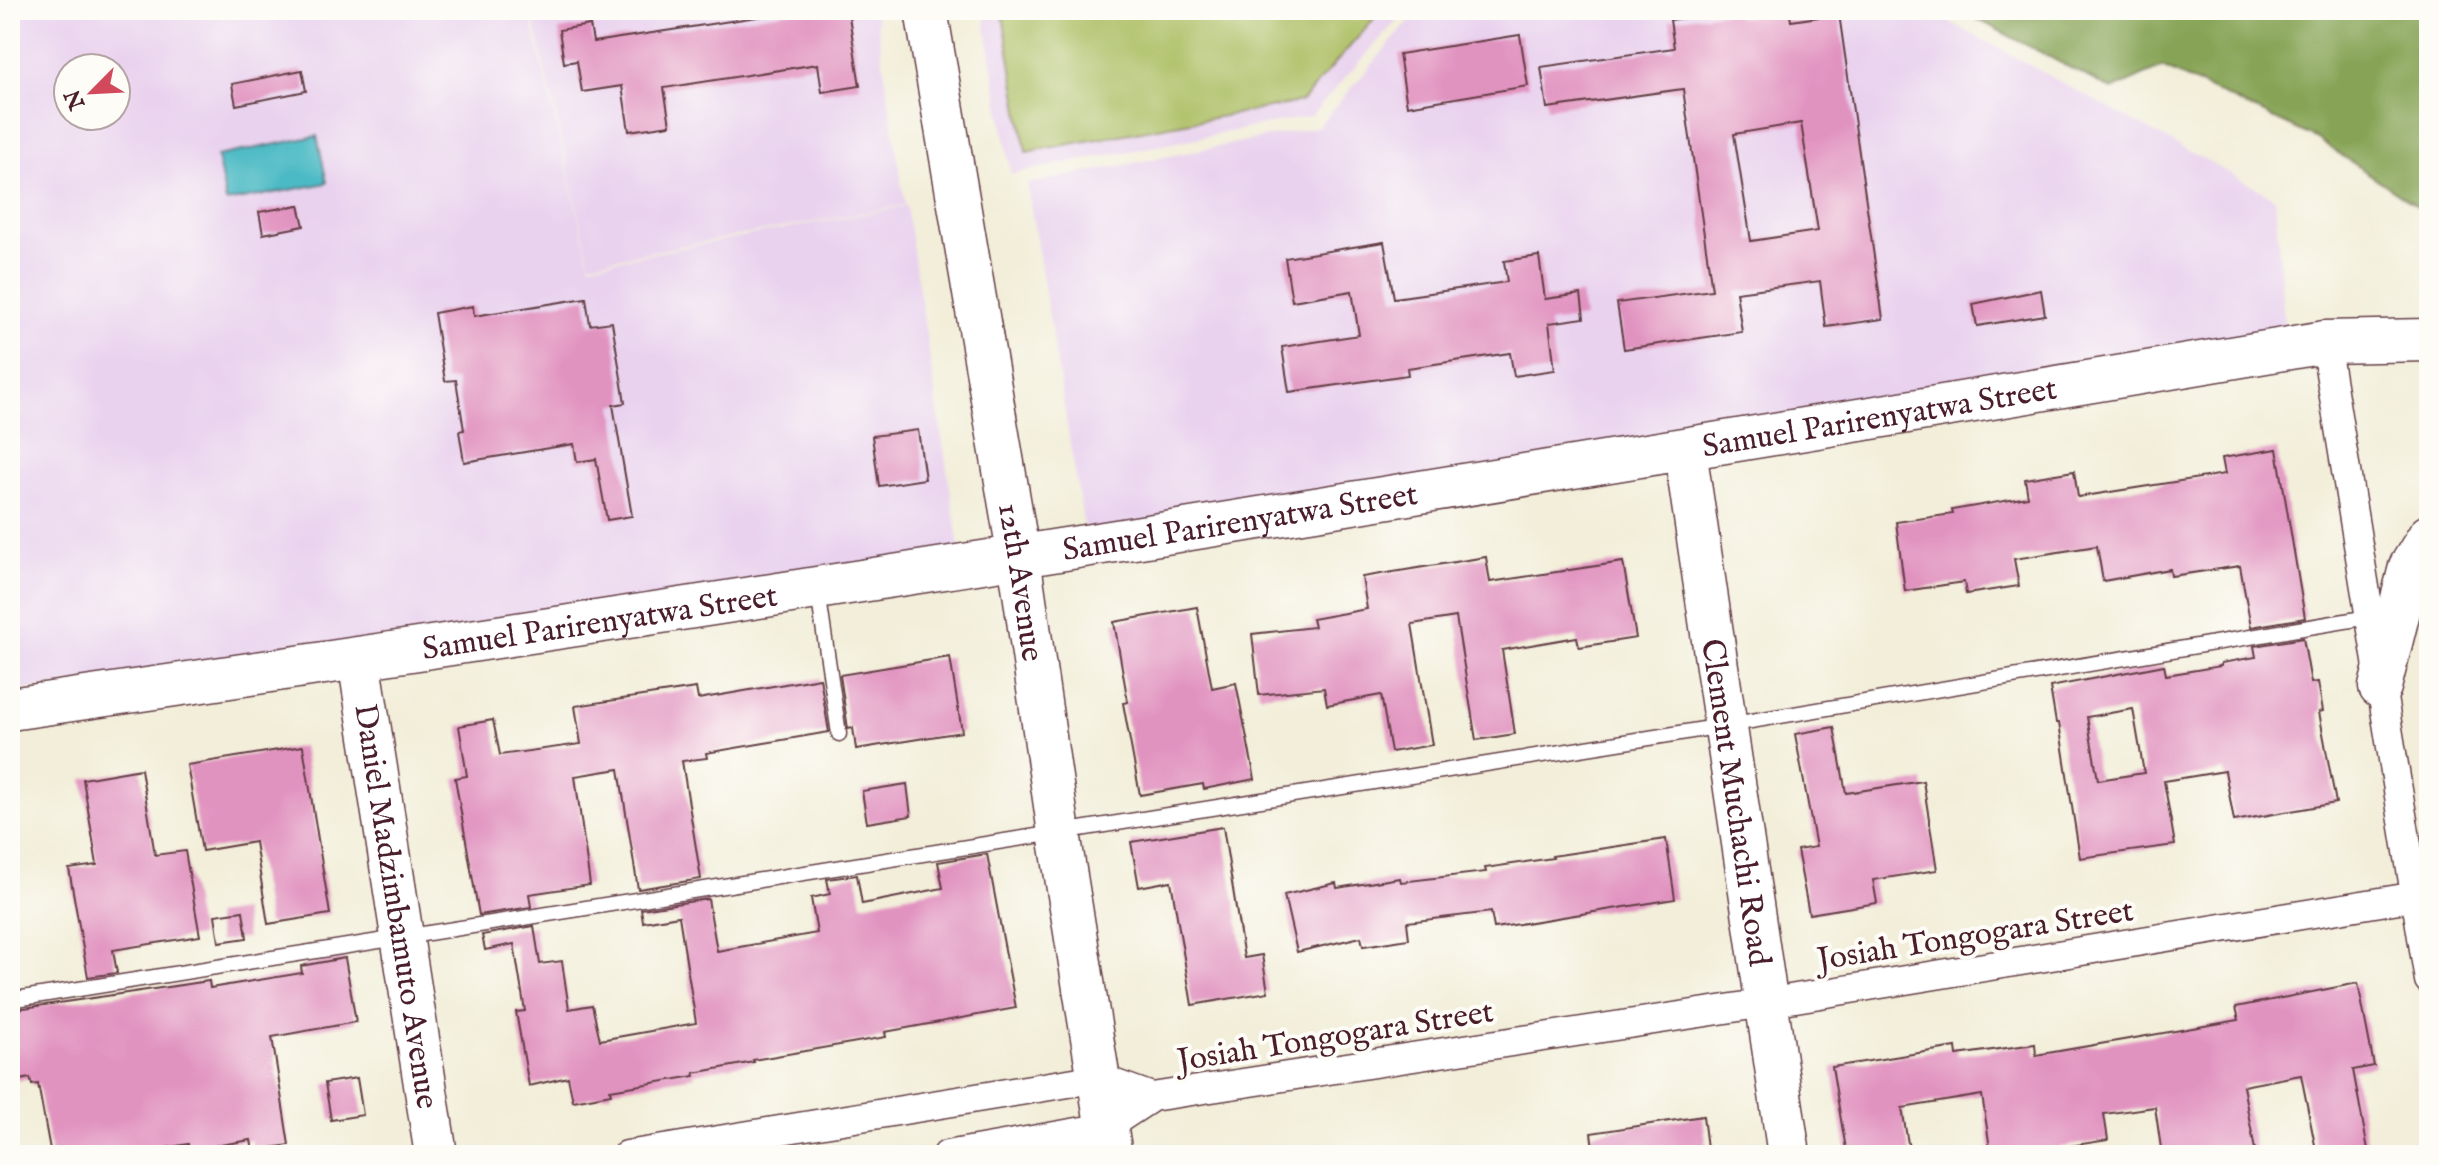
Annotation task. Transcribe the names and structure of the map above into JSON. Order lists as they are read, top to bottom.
{
  "streets": {
    "street": [
      "Samuel Parirenyatwa Street",
      "12th Avenue",
      "Clement Muchachi Road",
      "Daniel Madzimbamuto Avenue",
      "Josiah Tongogara Street"
    ]
  },
  "crossings": [
    ["Samuel Parirenyatwa Street", "12th Avenue"],
    ["Samuel Parirenyatwa Street", "Clement Muchachi Road"],
    ["Samuel Parirenyatwa Street", "Daniel Madzimbamuto Avenue"],
    ["12th Avenue", "Josiah Tongogara Street"],
    ["Clement Muchachi Road", "Josiah Tongogara Street"]
  ],
  "north": "bottom left"
}
